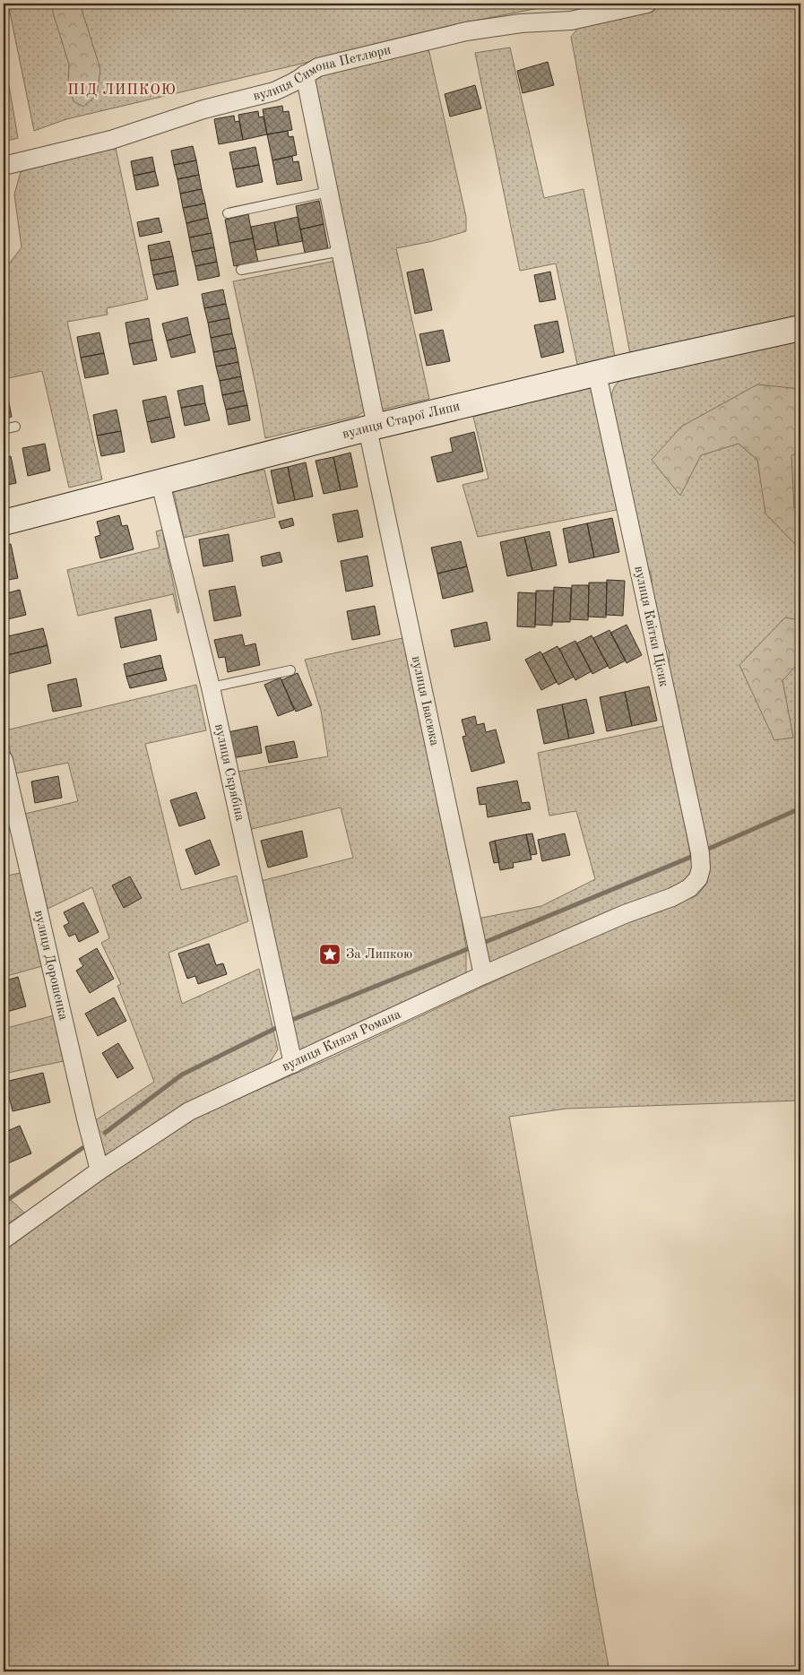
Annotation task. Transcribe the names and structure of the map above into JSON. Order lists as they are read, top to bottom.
{
  "streets": {
    "street": [
      "вулиця Симона Петлюри",
      "вулиця Старої Липи",
      "вулиця Квітки Цісик",
      "вулиця Івасюка",
      "вулиця Скрябіна",
      "вулиця Дорошенка",
      "вулиця Князя Романа"
    ]
  },
  "crossings": [
    ["вулиця Симона Петлюри", "вулиця Івасюка"],
    ["вулиця Старої Липи", "вулиця Квітки Цісик"],
    ["вулиця Старої Липи", "вулиця Івасюка"],
    ["вулиця Старої Липи", "вулиця Скрябіна"],
    ["вулиця Квітки Цісик", "вулиця Князя Романа"],
    ["вулиця Івасюка", "вулиця Князя Романа"],
    ["вулиця Скрябіна", "вулиця Князя Романа"],
    ["вулиця Дорошенка", "вулиця Князя Романа"]
  ],
  "districts": ["ПІД ЛИПКОЮ"],
  "places": {
    "place": ["За Липкою"]
  }
}
